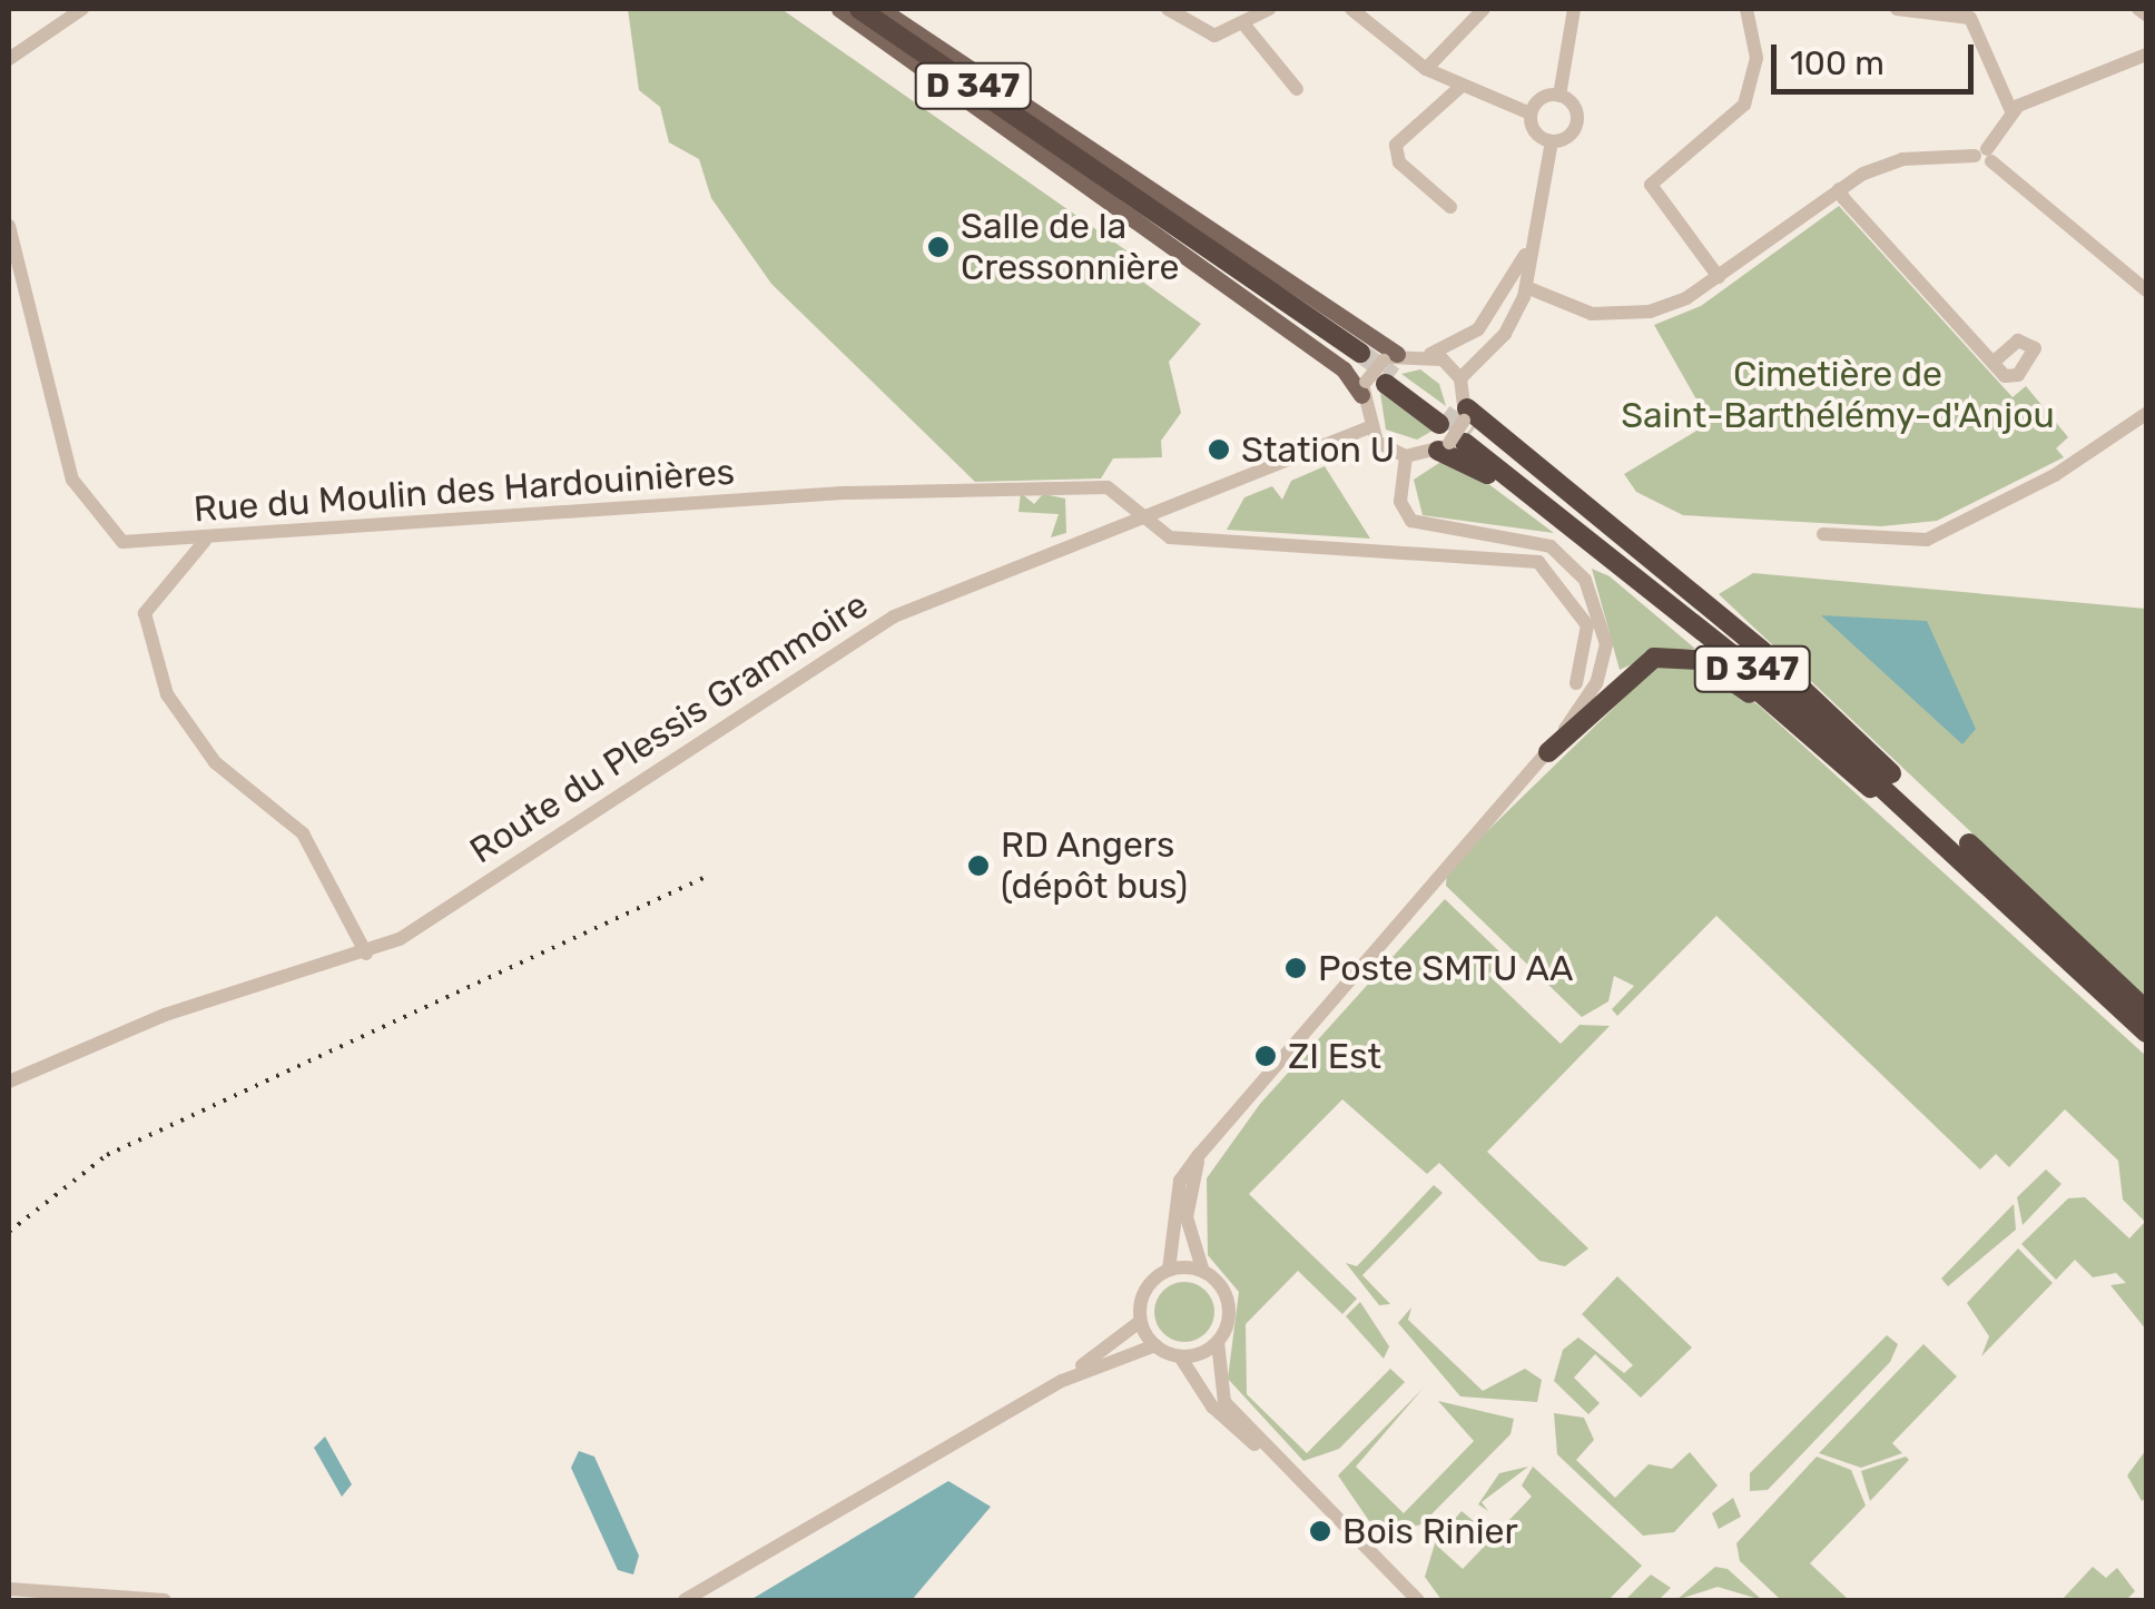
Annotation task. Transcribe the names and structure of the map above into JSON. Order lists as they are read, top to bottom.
{
  "streets": {
    "highway": ["D 347"],
    "street": ["Rue du Moulin des Hardouinières", "Route du Plessis Grammoire"]
  },
  "crossings": [
    ["Rue du Moulin des Hardouinières", "Route du Plessis Grammoire"]
  ],
  "parks": ["Cimetière de Saint-Barthélémy-d'Anjou"],
  "places": [
    "Salle de la Cressonnière",
    "Station U",
    "RD Angers (dépôt bus)",
    "Poste SMTU AA",
    "ZI Est",
    "Bois Rinier"
  ],
  "scale_bar": "100 m"
}
